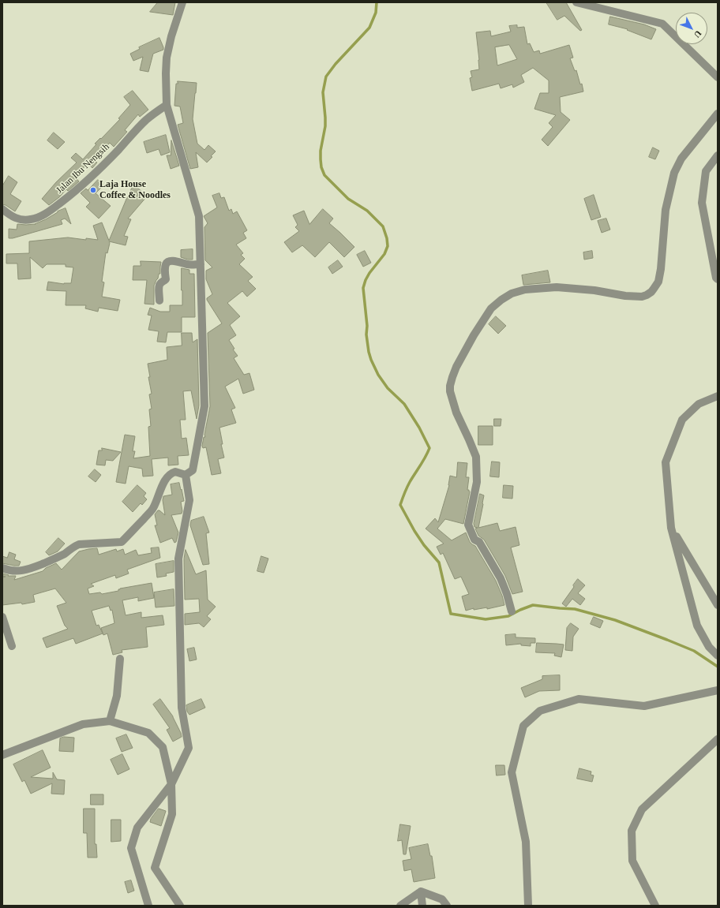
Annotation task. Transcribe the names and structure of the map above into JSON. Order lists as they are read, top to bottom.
{
  "streets": {
    "street": ["Jalan Ibu Nengsih"]
  },
  "places": ["Laja House Coffee & Noodles"],
  "north": "bottom right"
}
